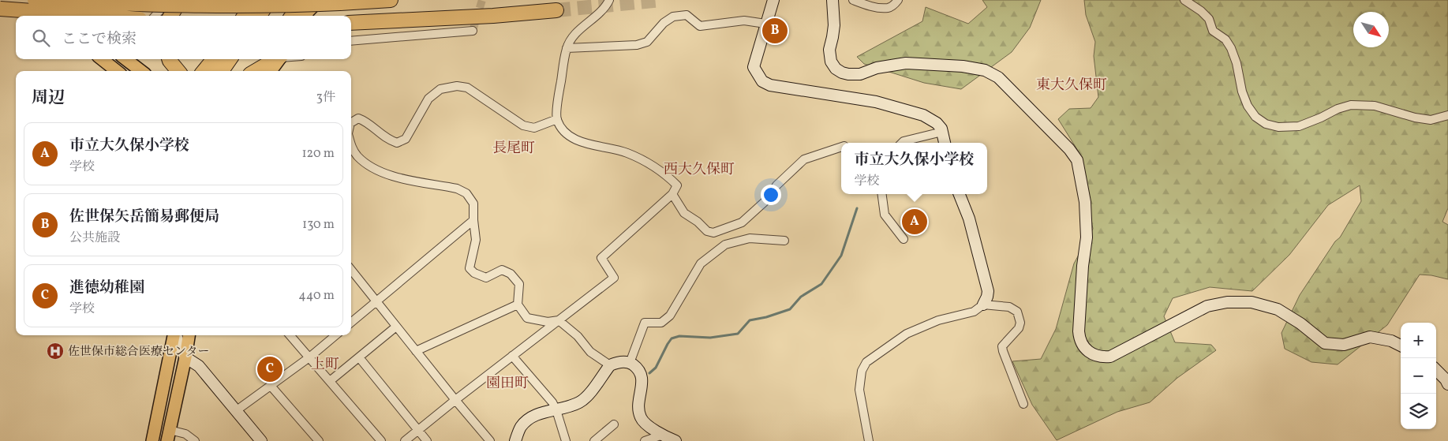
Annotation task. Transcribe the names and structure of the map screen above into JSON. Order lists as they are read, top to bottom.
{
  "districts": [
    "東大久保町",
    "長尾町",
    "西大久保町",
    "上町",
    "園田町"
  ],
  "places": {
    "hospital": ["佐世保市総合医療センター"]
  },
  "north": "bottom right",
  "page": {
    "search": "ここで検索",
    "pins": ["B", "A", "C"],
    "heading": ["周辺", "3件"],
    "list": [
      {
        "mark": "A",
        "name": "市立大久保小学校",
        "note": "学校",
        "value": "120 m"
      },
      {
        "mark": "B",
        "name": "佐世保矢岳簡易郵便局",
        "note": "公共施設",
        "value": "130 m"
      },
      {
        "mark": "C",
        "name": "進徳幼稚園",
        "note": "学校",
        "value": "440 m"
      }
    ],
    "popup": ["市立大久保小学校", "学校"],
    "map_buttons": ["+", "−"]
  }
}
